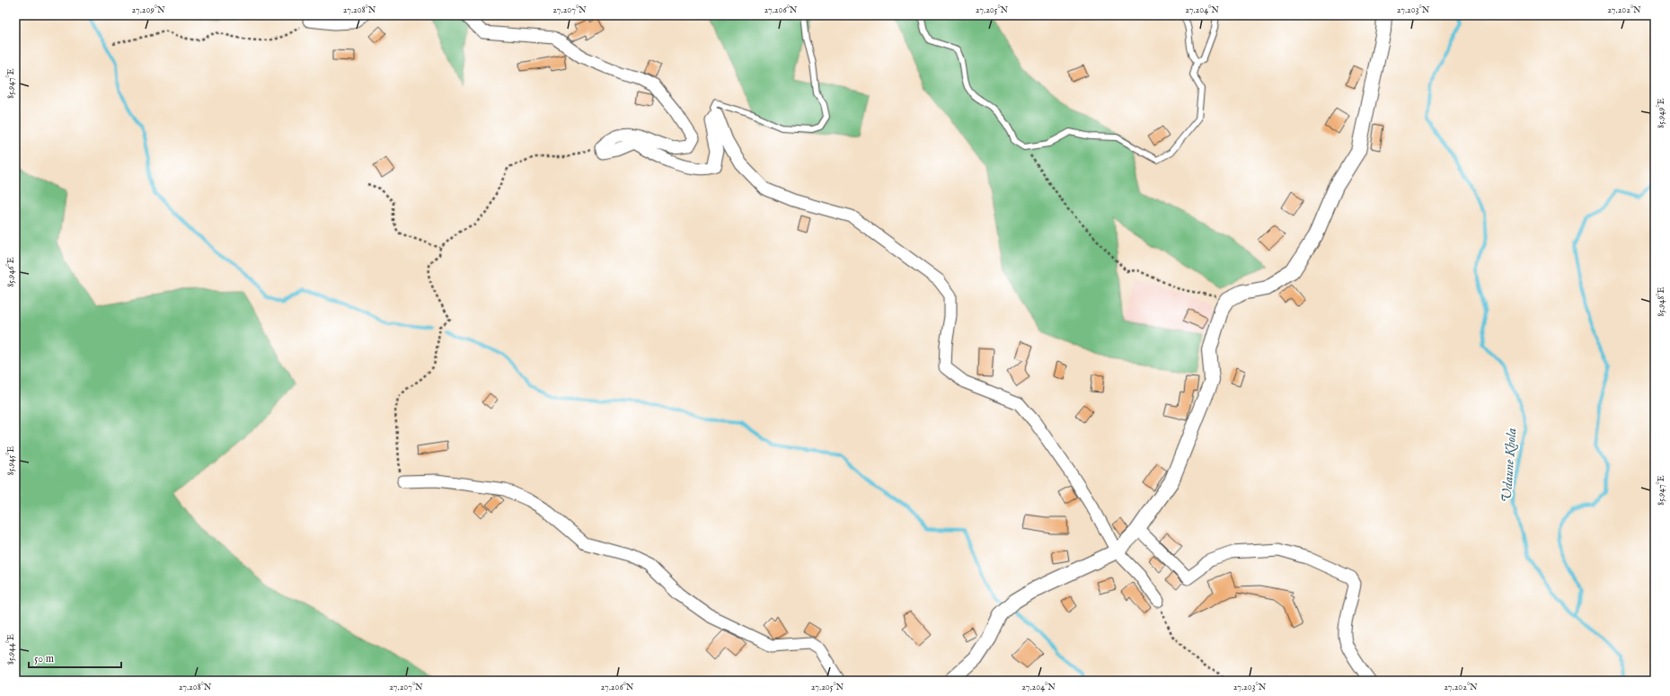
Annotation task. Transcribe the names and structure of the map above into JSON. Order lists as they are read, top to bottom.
{
  "water": ["Udaune Khola"],
  "scale_bar": "50 m",
  "coordinates": [
    "27.209°N",
    "27.208°N",
    "27.207°N",
    "27.206°N",
    "27.205°N",
    "27.204°N",
    "27.203°N",
    "27.202°N",
    "85.947°E",
    "85.949°E",
    "85.946°E",
    "85.948°E",
    "85.945°E",
    "85.944°E"
  ]
}
